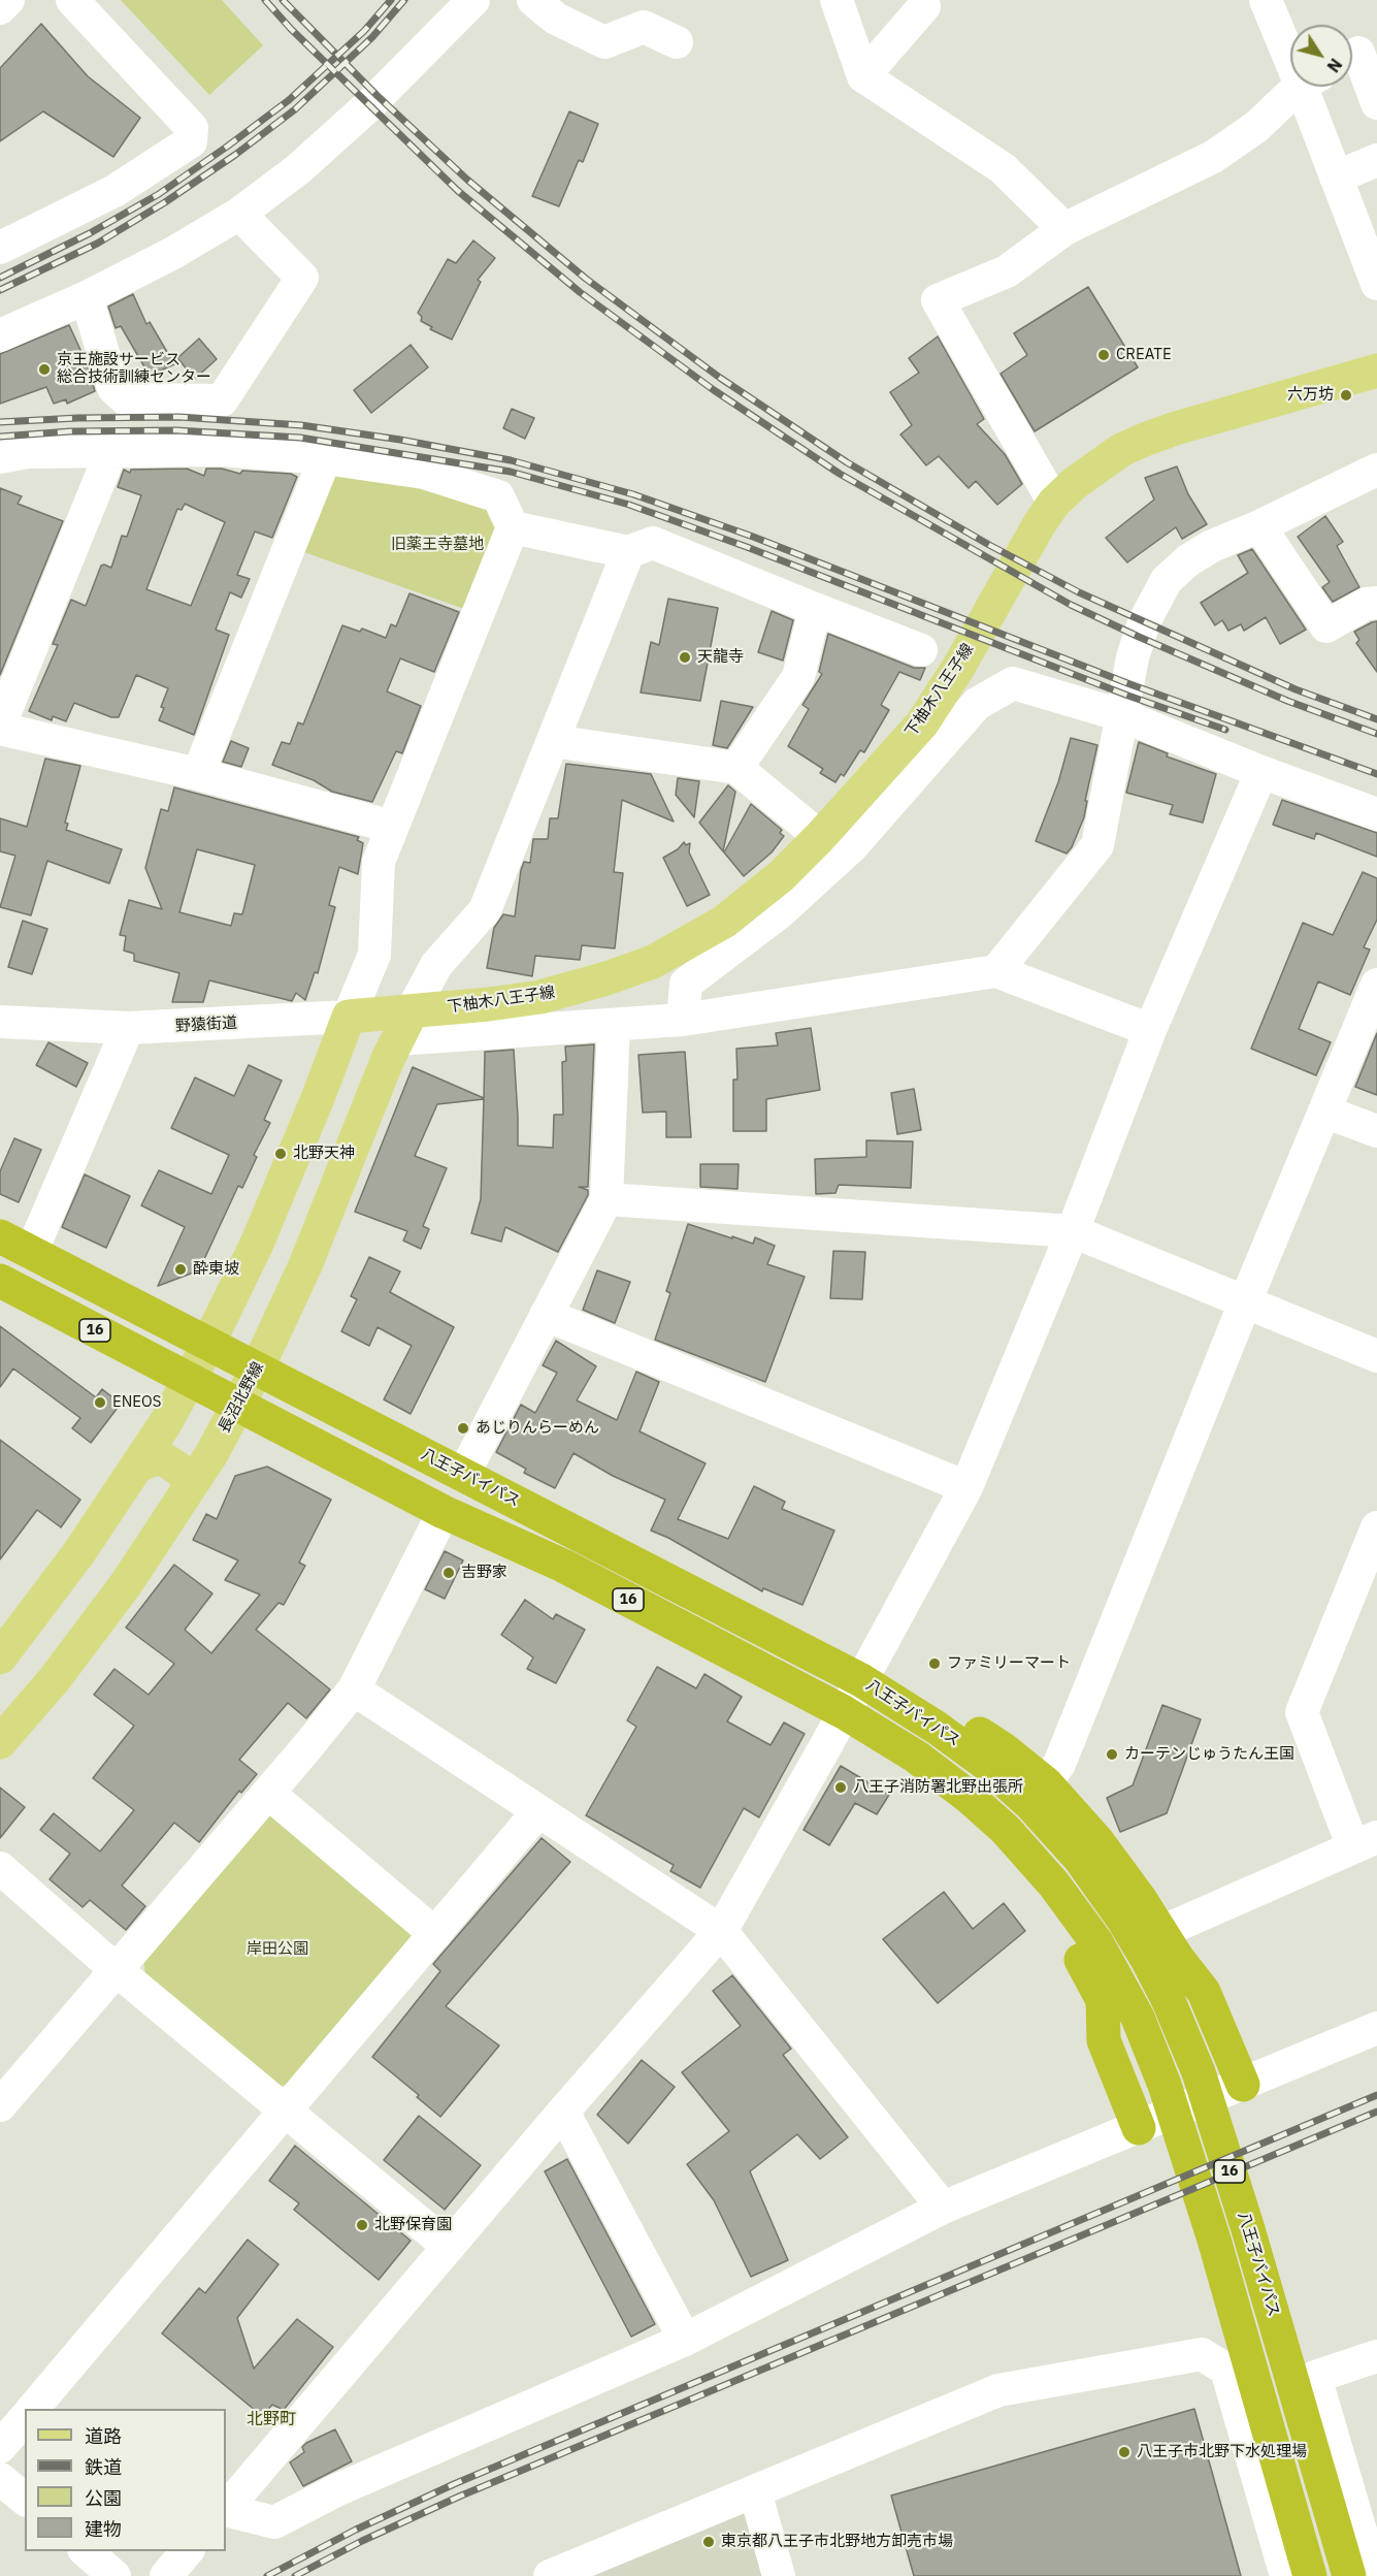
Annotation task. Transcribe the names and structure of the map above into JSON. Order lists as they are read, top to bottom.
{
  "streets": {
    "highway": ["16", "八王子バイパス"],
    "main road": ["下柚木八王子線", "野猿街道", "長沼北野線"]
  },
  "crossings": [
    ["下柚木八王子線", "野猿街道"],
    ["下柚木八王子線", "長沼北野線"],
    ["野猿街道", "長沼北野線"],
    ["16", "長沼北野線"],
    ["長沼北野線", "八王子バイパス"]
  ],
  "districts": ["北野町"],
  "parks": ["旧薬王寺墓地", "岸田公園"],
  "places": [
    "CREATE",
    "京王施設サービス 総合技術訓練センター",
    "六万坊",
    "天龍寺",
    "北野天神",
    "酔東坡",
    "ENEOS",
    "あじりんらーめん",
    "吉野家",
    "ファミリーマート",
    "カーテンじゅうたん王国",
    "八王子消防署北野出張所",
    "北野保育園",
    "八王子市北野下水処理場",
    "東京都八王子市北野地方卸売市場"
  ],
  "legend": [
    "道路",
    "鉄道",
    "公園",
    "建物"
  ],
  "north": "bottom right"
}
